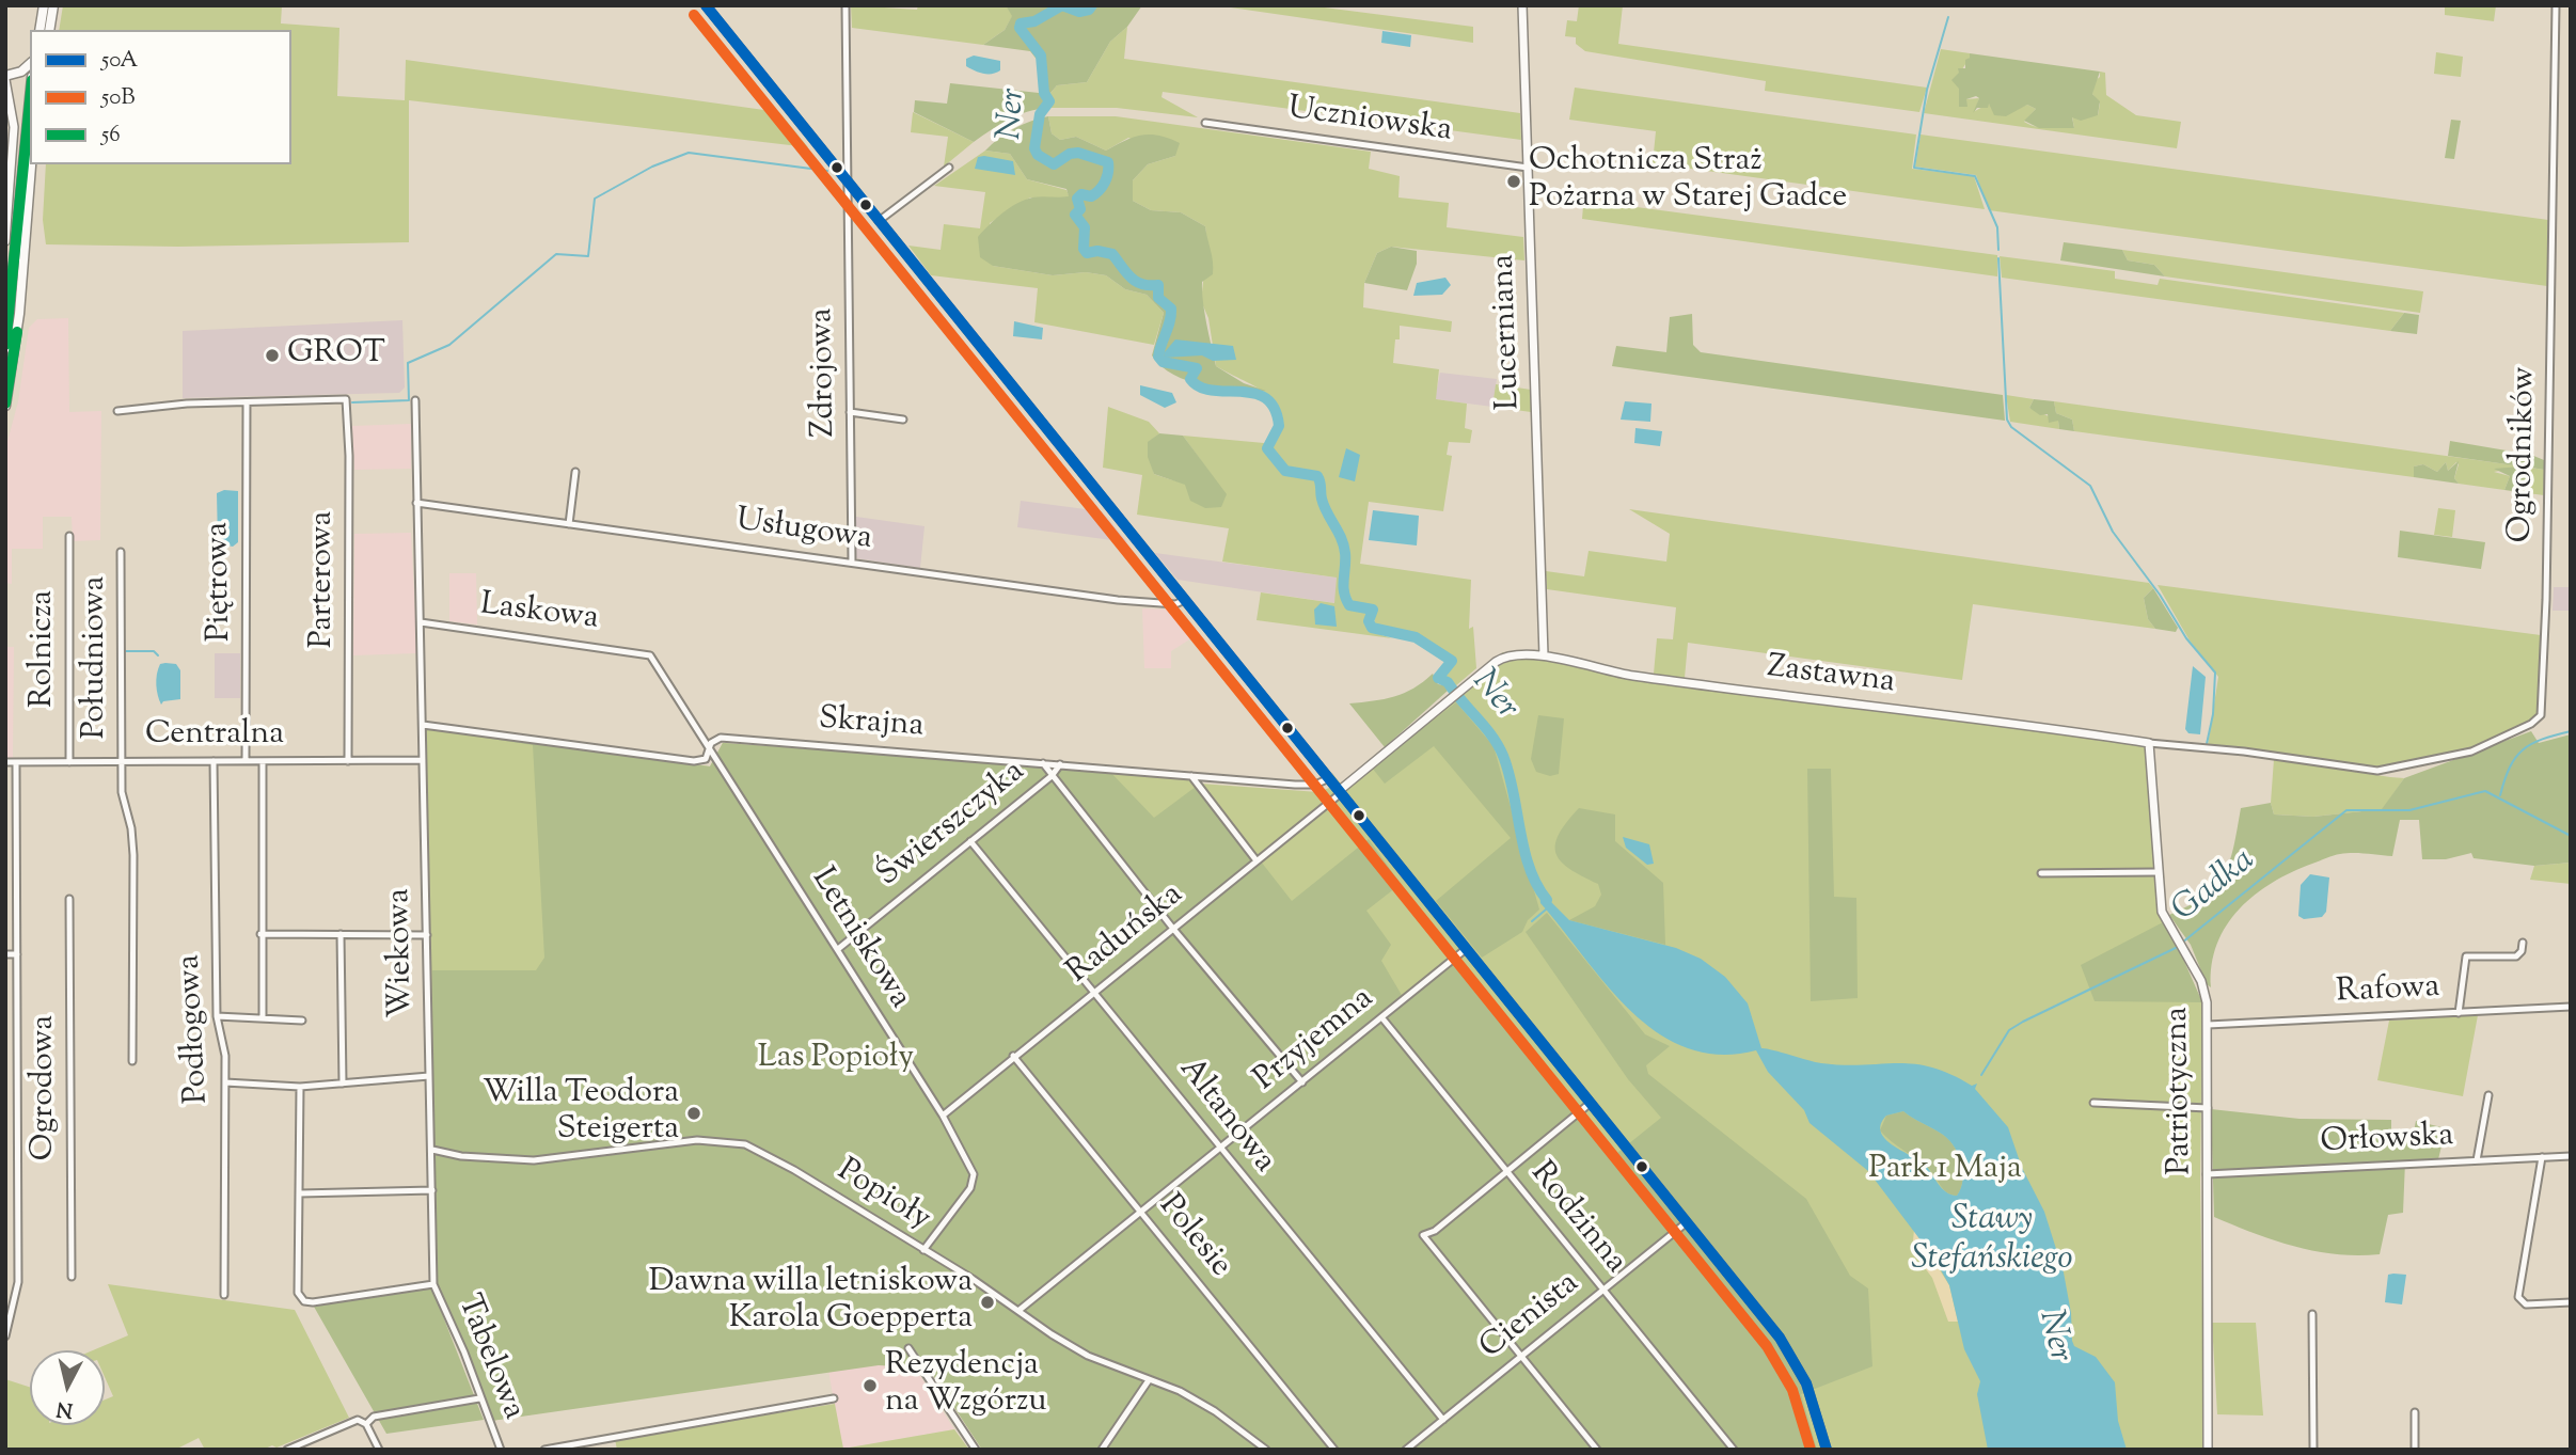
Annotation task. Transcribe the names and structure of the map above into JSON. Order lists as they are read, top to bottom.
{
  "streets": {
    "street": [
      "Uczniowska",
      "Lucerniana",
      "Zdrojowa",
      "Ogrodników",
      "Usługowa",
      "Parterowa",
      "Piętrowa",
      "Laskowa",
      "Rolnicza",
      "Południowa",
      "Zastawna",
      "Skrajna",
      "Centralna",
      "Świerszczyka",
      "Raduńska",
      "Letniskowa",
      "Wiekowa",
      "Rafowa",
      "Podłogowa",
      "Przyjemna",
      "Ogrodowa",
      "Patriotyczna",
      "Altanowa",
      "Orłowska",
      "Popioły",
      "Rodzinna",
      "Polesie",
      "Cienista",
      "Tabelowa"
    ]
  },
  "crossings": [
    ["Uczniowska", "Lucerniana"],
    ["Lucerniana", "Zastawna"],
    ["Zdrojowa", "Usługowa"],
    ["Ogrodników", "Zastawna"],
    ["Usługowa", "Wiekowa"],
    ["Parterowa", "Piętrowa"],
    ["Parterowa", "Centralna"],
    ["Piętrowa", "Centralna"],
    ["Laskowa", "Letniskowa"],
    ["Laskowa", "Wiekowa"],
    ["Rolnicza", "Centralna"],
    ["Południowa", "Centralna"],
    ["Zastawna", "Raduńska"],
    ["Zastawna", "Patriotyczna"],
    ["Skrajna", "Świerszczyka"],
    ["Skrajna", "Letniskowa"],
    ["Skrajna", "Wiekowa"],
    ["Centralna", "Wiekowa"],
    ["Centralna", "Podłogowa"],
    ["Świerszczyka", "Letniskowa"],
    ["Świerszczyka", "Altanowa"],
    ["Raduńska", "Letniskowa"],
    ["Raduńska", "Altanowa"],
    ["Raduńska", "Polesie"],
    ["Letniskowa", "Popioły"],
    ["Wiekowa", "Popioły"],
    ["Wiekowa", "Tabelowa"],
    ["Rafowa", "Patriotyczna"],
    ["Przyjemna", "Altanowa"],
    ["Przyjemna", "Popioły"],
    ["Przyjemna", "Rodzinna"],
    ["Przyjemna", "Polesie"],
    ["Patriotyczna", "Orłowska"],
    ["Altanowa", "Cienista"],
    ["Rodzinna", "Cienista"]
  ],
  "water": ["Ner", "Gadka", "Stawy Stefańskiego"],
  "parks": ["Las Popioły", "Park 1 Maja"],
  "places": [
    "Ochotnicza Straż Pożarna w Starej Gadce",
    "GROT",
    "Willa Teodora Steigerta",
    "Dawna willa letniskowa Karola Goepperta",
    "Rezydencja na Wzgórzu"
  ],
  "lines": ["transit line 50A", "transit line 50B", "transit line 56"],
  "legend": ["50A", "50B", "56"],
  "north": "bottom"
}
